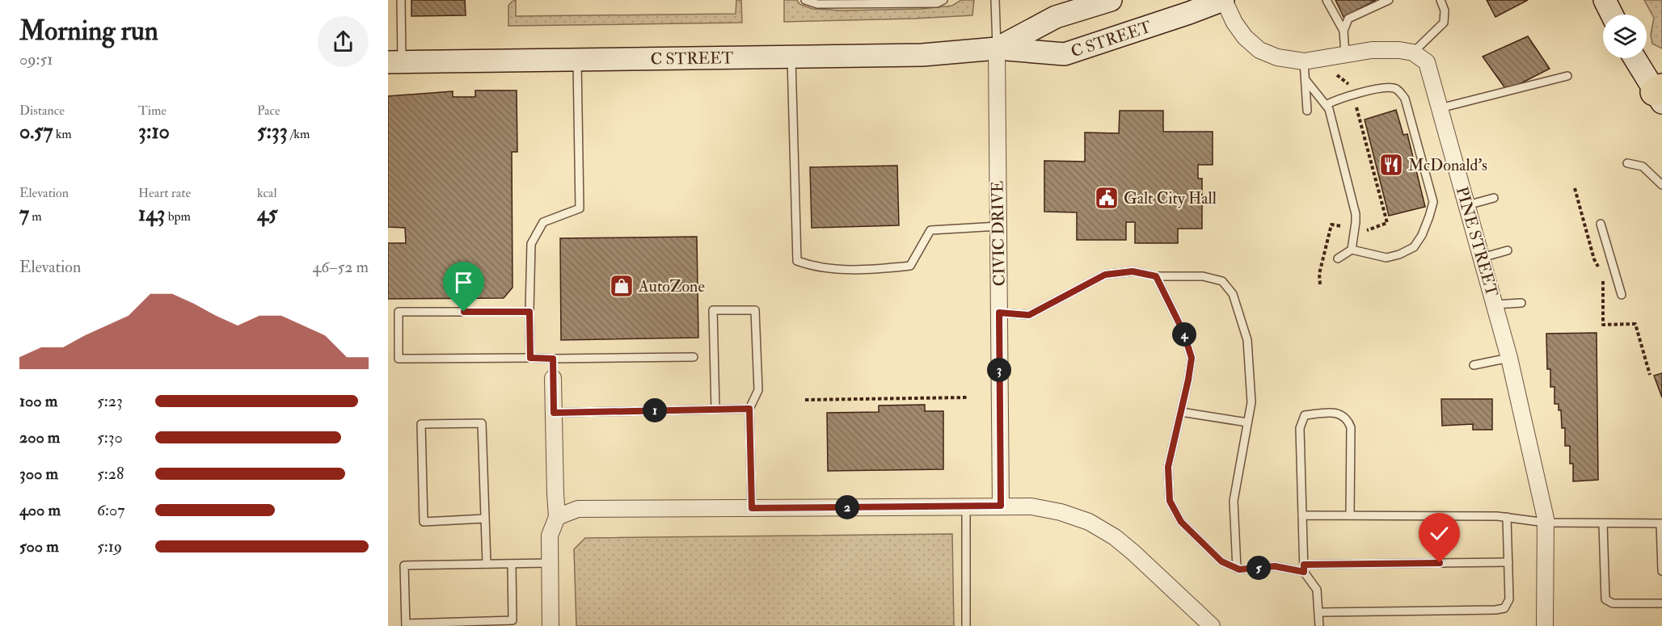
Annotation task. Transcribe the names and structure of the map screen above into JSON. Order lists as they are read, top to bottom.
{
  "streets": {
    "street": ["C STREET", "CIVIC DRIVE", "PINE STREET"]
  },
  "crossings": [
    ["C STREET", "CIVIC DRIVE"]
  ],
  "places": {
    "restaurant": ["McDonald's"],
    "public building": ["Galt City Hall"],
    "shop": ["AutoZone"]
  },
  "page": {
    "heading": ["Morning run", "09:51"],
    "stats": [
      ["Distance", "0.57 km"],
      ["Time", "3:10"],
      ["Pace", "5:33 /km"],
      ["Elevation", "7 m"],
      ["Heart rate", "143 bpm"],
      ["kcal", "45"]
    ],
    "chart": ["Elevation", "46–52 m"],
    "pins": [
      "4",
      "3",
      "1",
      "2",
      "5"
    ],
    "list": [
      {
        "name": "100 m",
        "note": "5:23"
      },
      {
        "name": "200 m",
        "note": "5:30"
      },
      {
        "name": "300 m",
        "note": "5:28"
      },
      {
        "name": "400 m",
        "note": "6:07"
      },
      {
        "name": "500 m",
        "note": "5:19"
      }
    ]
  }
}
